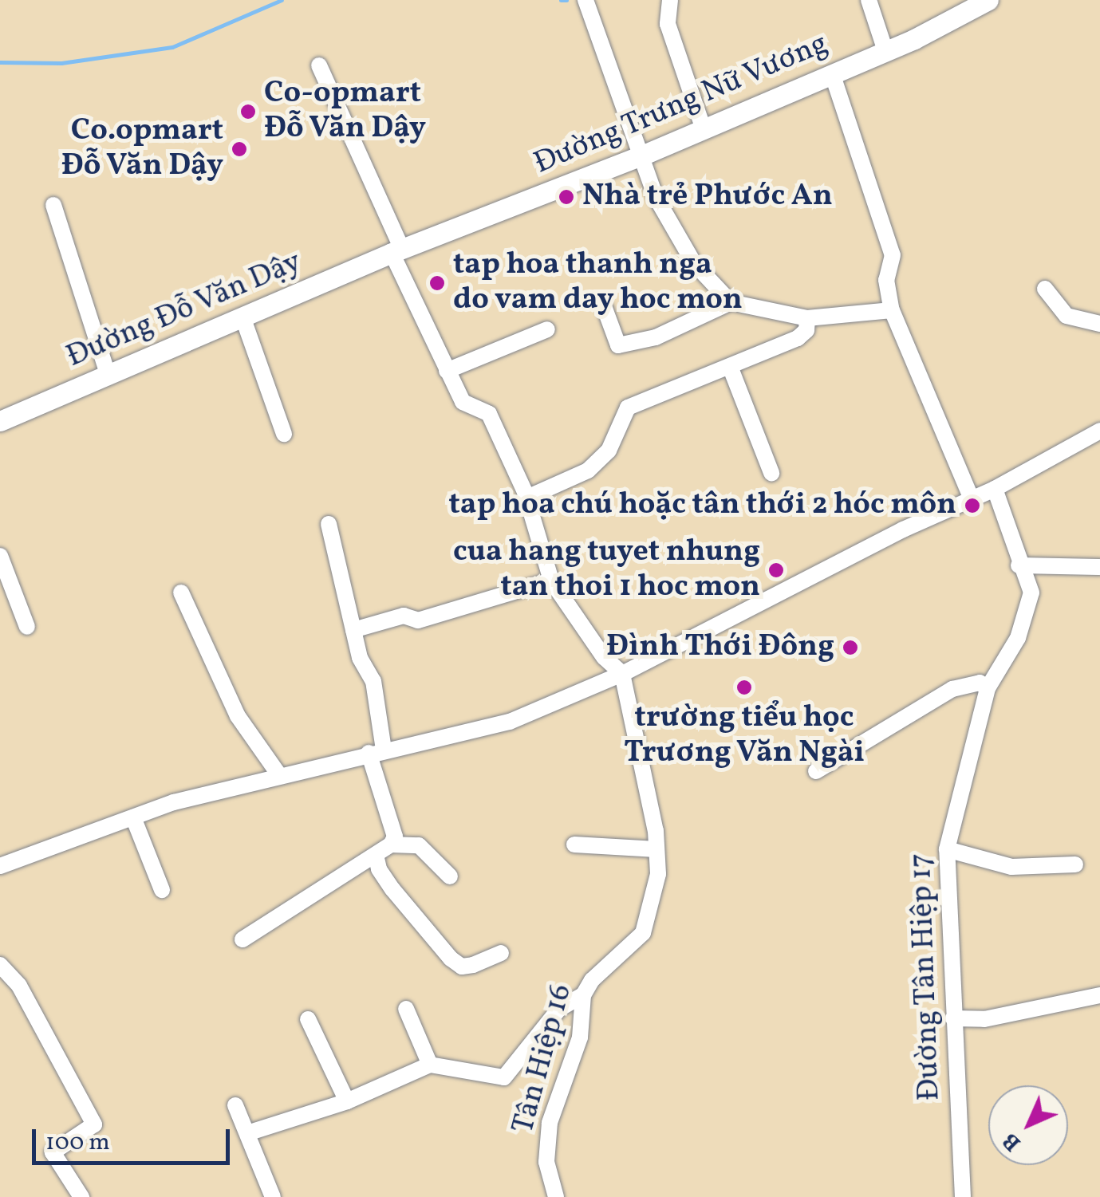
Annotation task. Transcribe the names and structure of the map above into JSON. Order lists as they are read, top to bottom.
{
  "streets": {
    "main road": ["Đường Trưng Nữ Vương", "Đường Đỗ Văn Dậy"],
    "street": ["Đường Tân Hiệp 17", "Tân Hiệp 16"]
  },
  "crossings": [
    ["Đường Trưng Nữ Vương", "Đường Đỗ Văn Dậy"]
  ],
  "places": [
    "Co-opmart Đỗ Văn Dậy",
    "Co.opmart Đỗ Văn Dậy",
    "Nhà trẻ Phước An",
    "tap hoa thanh nga do vam day hoc mon",
    "tap hoa chú hoặc tân thới 2 hóc môn",
    "cua hang tuyet nhung tan thoi 1 hoc mon",
    "Đình Thới Đông",
    "trường tiểu học Trương Văn Ngài"
  ],
  "scale_bar": "100 m",
  "north": "bottom left"
}
